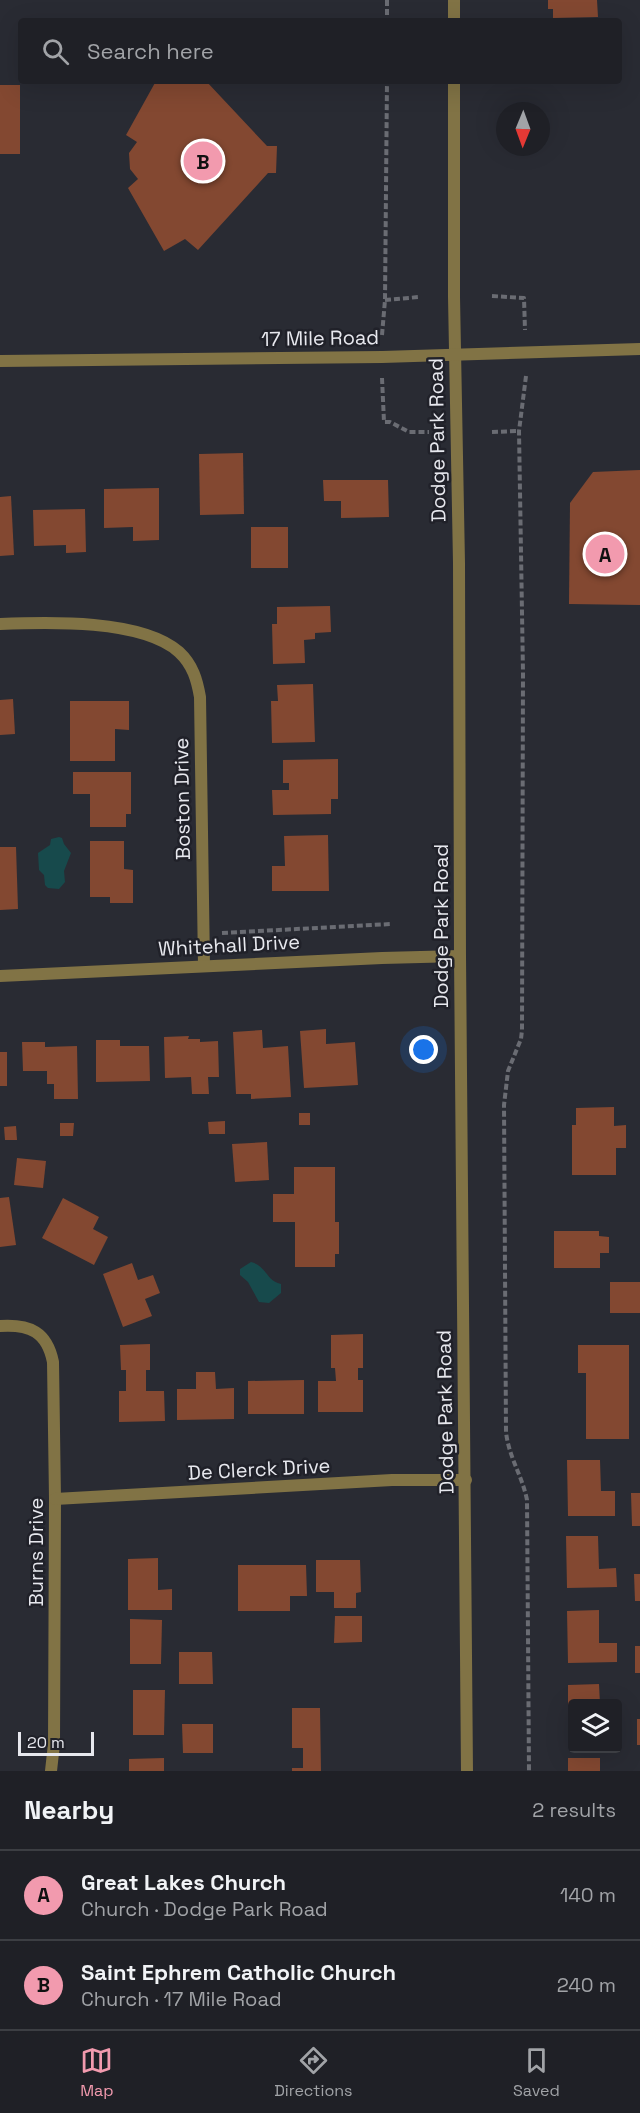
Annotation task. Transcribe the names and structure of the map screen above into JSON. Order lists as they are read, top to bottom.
{
  "streets": {
    "street": [
      "17 Mile Road",
      "Dodge Park Road",
      "Boston Drive",
      "Whitehall Drive",
      "De Clerck Drive",
      "Burns Drive"
    ]
  },
  "crossings": [
    ["17 Mile Road", "Dodge Park Road"],
    ["Dodge Park Road", "Whitehall Drive"],
    ["Dodge Park Road", "De Clerck Drive"],
    ["Boston Drive", "Whitehall Drive"],
    ["De Clerck Drive", "Burns Drive"]
  ],
  "scale_bar": "20 m",
  "north": "bottom",
  "page": {
    "search": "Search here",
    "pins": ["B", "A"],
    "scale": "20 m",
    "heading": ["Nearby", "2 results"],
    "list": [
      {
        "mark": "A",
        "name": "Great Lakes Church",
        "note": "Church · Dodge Park Road",
        "value": "140 m"
      },
      {
        "mark": "B",
        "name": "Saint Ephrem Catholic Church",
        "note": "Church · 17 Mile Road",
        "value": "240 m"
      }
    ],
    "nav": ["Map", "Directions", "Saved"]
  }
}
